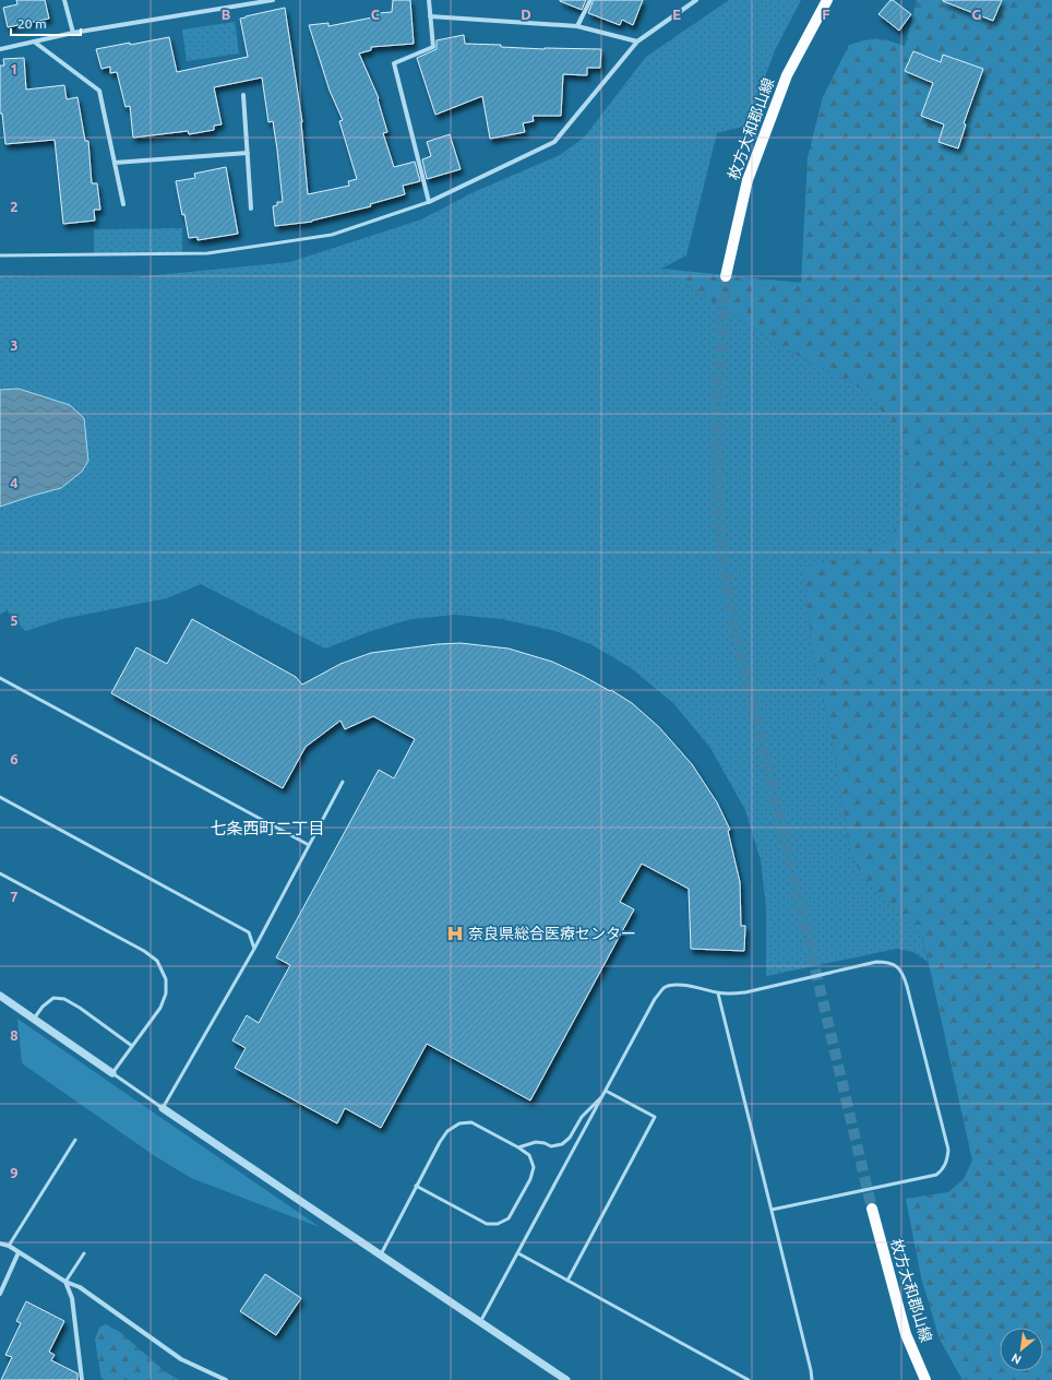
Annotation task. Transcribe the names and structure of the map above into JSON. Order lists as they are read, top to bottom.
{
  "streets": {
    "main road": ["枚方大和郡山線"]
  },
  "districts": ["七条西町二丁目"],
  "places": {
    "hospital": ["奈良県総合医療センター"]
  },
  "scale_bar": "20 m",
  "north": "bottom left",
  "grid": {
    "columns": [
      "B",
      "C",
      "D",
      "E",
      "F",
      "G"
    ],
    "rows": [
      "1",
      "2",
      "3",
      "4",
      "5",
      "6",
      "7",
      "8",
      "9"
    ]
  }
}
